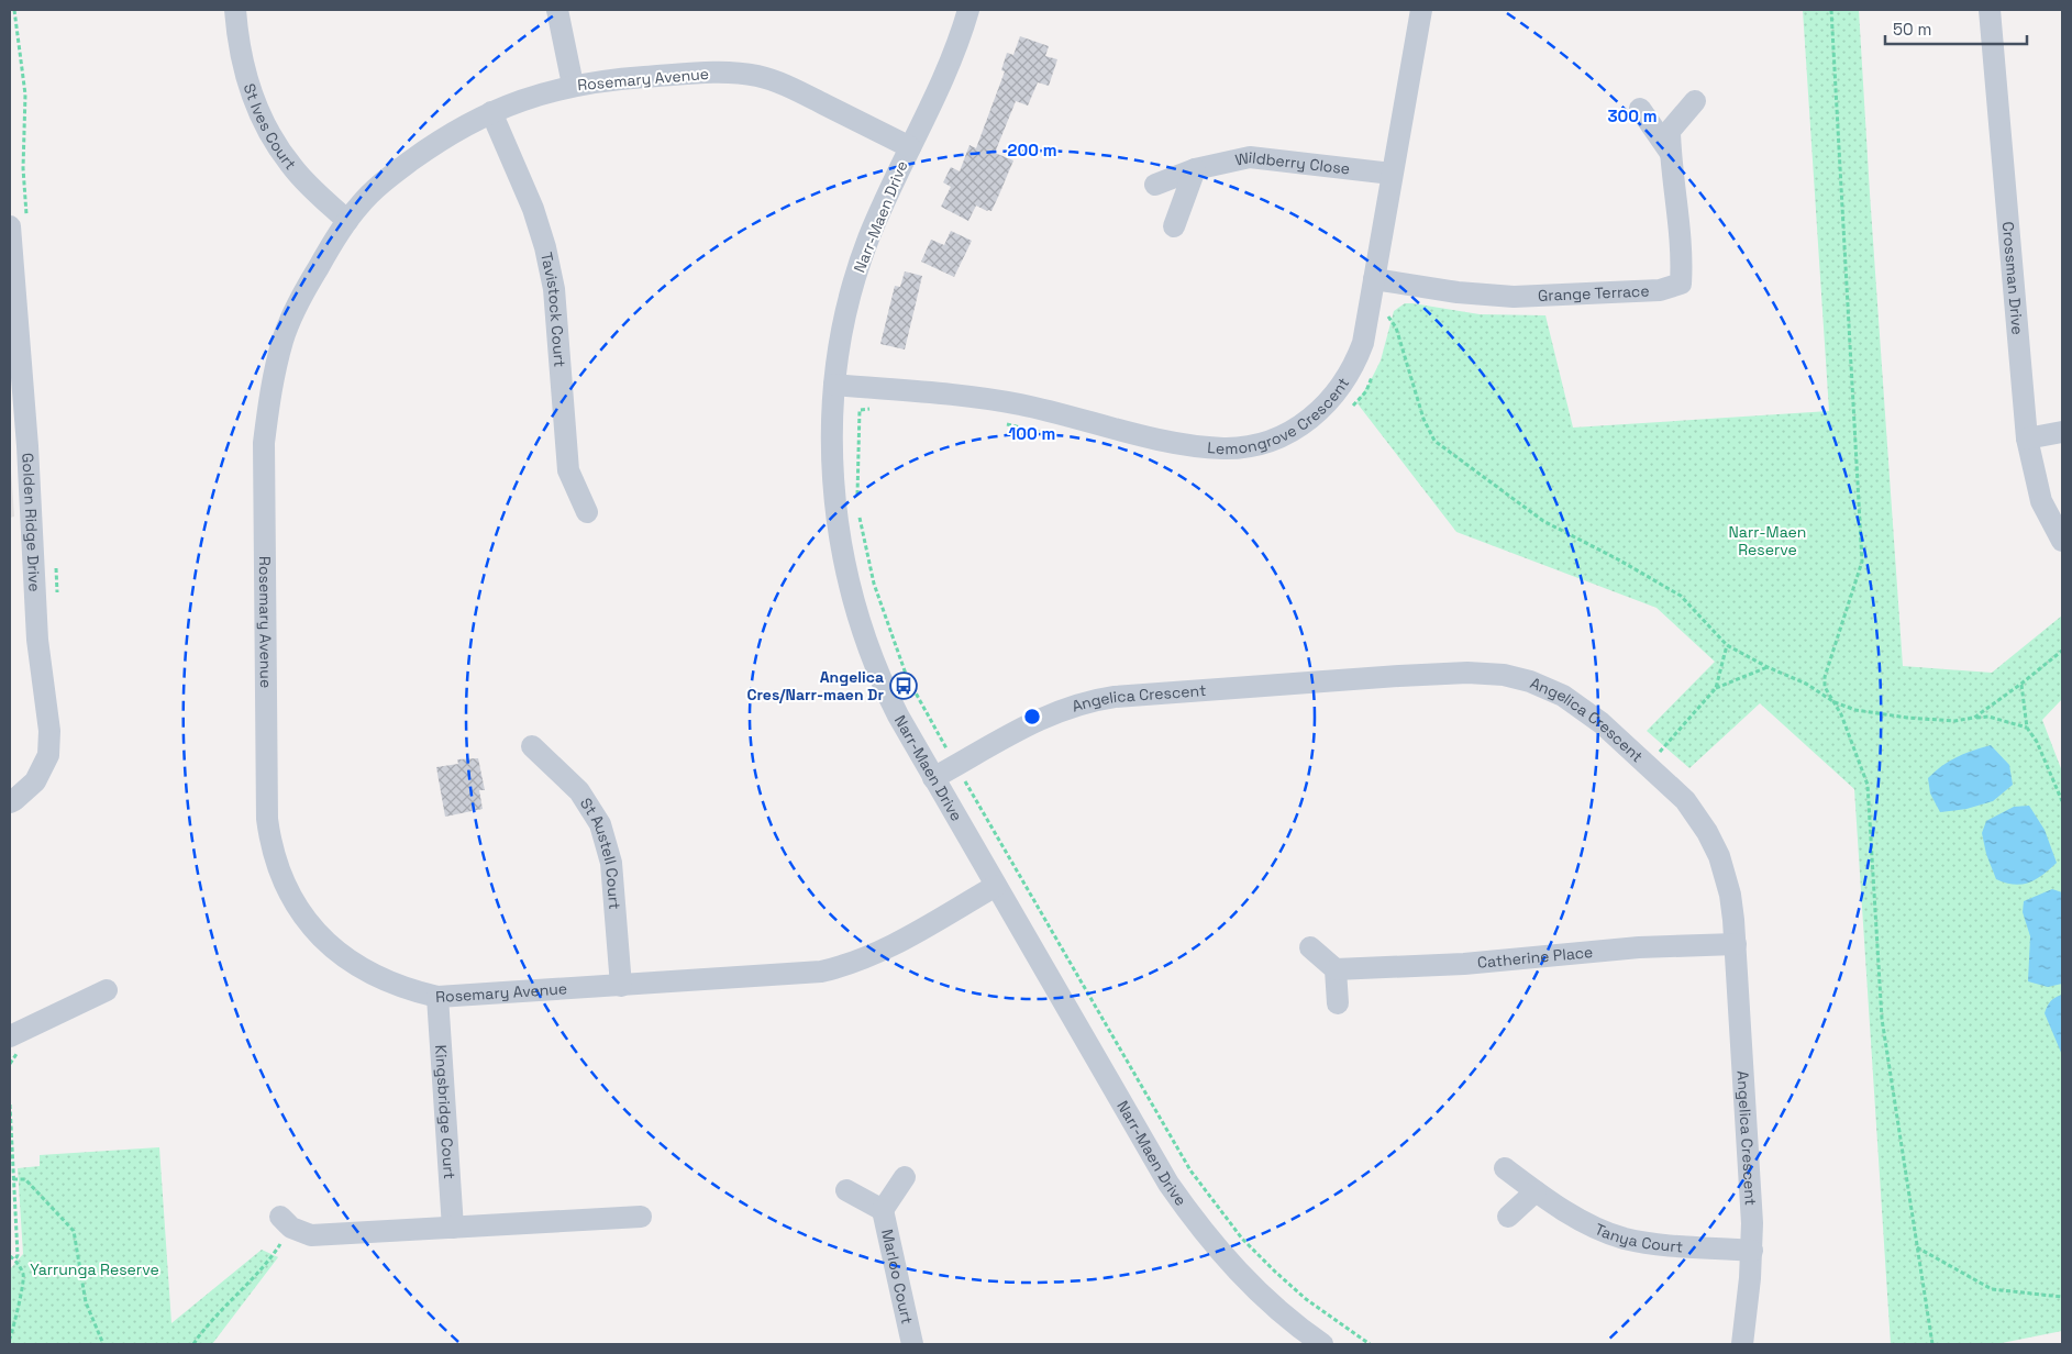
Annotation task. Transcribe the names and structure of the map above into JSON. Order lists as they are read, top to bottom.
{
  "streets": {
    "street": [
      "Rosemary Avenue",
      "St Ives Court",
      "Wildberry Close",
      "Narr-Maen Drive",
      "Crossman Drive",
      "Grange Terrace",
      "Tavistock Court",
      "Lemongrove Crescent",
      "Golden Ridge Drive",
      "Angelica Crescent",
      "St Austell Court",
      "Catherine Place",
      "Kingsbridge Court",
      "Tanya Court",
      "Marloo Court"
    ]
  },
  "crossings": [
    ["Rosemary Avenue", "St Ives Court"],
    ["Rosemary Avenue", "Narr-Maen Drive"],
    ["Rosemary Avenue", "Tavistock Court"],
    ["Rosemary Avenue", "St Austell Court"],
    ["Rosemary Avenue", "Kingsbridge Court"],
    ["Wildberry Close", "Lemongrove Crescent"],
    ["Narr-Maen Drive", "Lemongrove Crescent"],
    ["Narr-Maen Drive", "Angelica Crescent"],
    ["Grange Terrace", "Lemongrove Crescent"],
    ["Angelica Crescent", "Catherine Place"],
    ["Angelica Crescent", "Tanya Court"]
  ],
  "parks": ["Narr-Maen Reserve", "Yarrunga Reserve"],
  "places": {
    "bus stop": ["Angelica Cres/Narr-maen Dr"]
  },
  "scale_bar": "50 m",
  "rings": ["300 m", "200 m", "100 m"]
}
